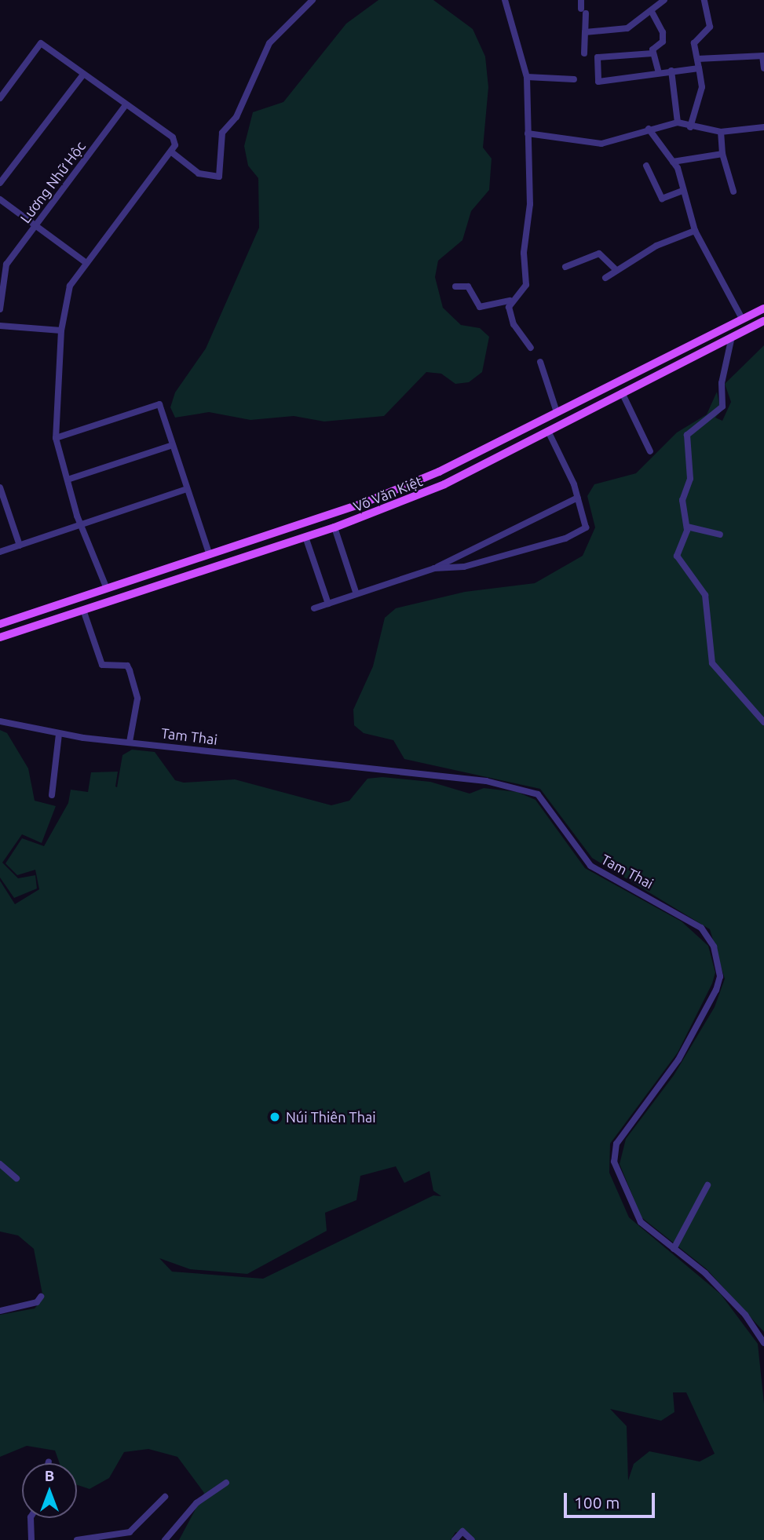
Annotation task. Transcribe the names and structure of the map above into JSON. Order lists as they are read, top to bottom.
{
  "streets": {
    "main road": ["Võ Văn Kiệt"],
    "street": ["Lương Nhữ Hộc", "Tam Thai"]
  },
  "places": ["Núi Thiên Thai"],
  "scale_bar": "100 m",
  "north": "top"
}
